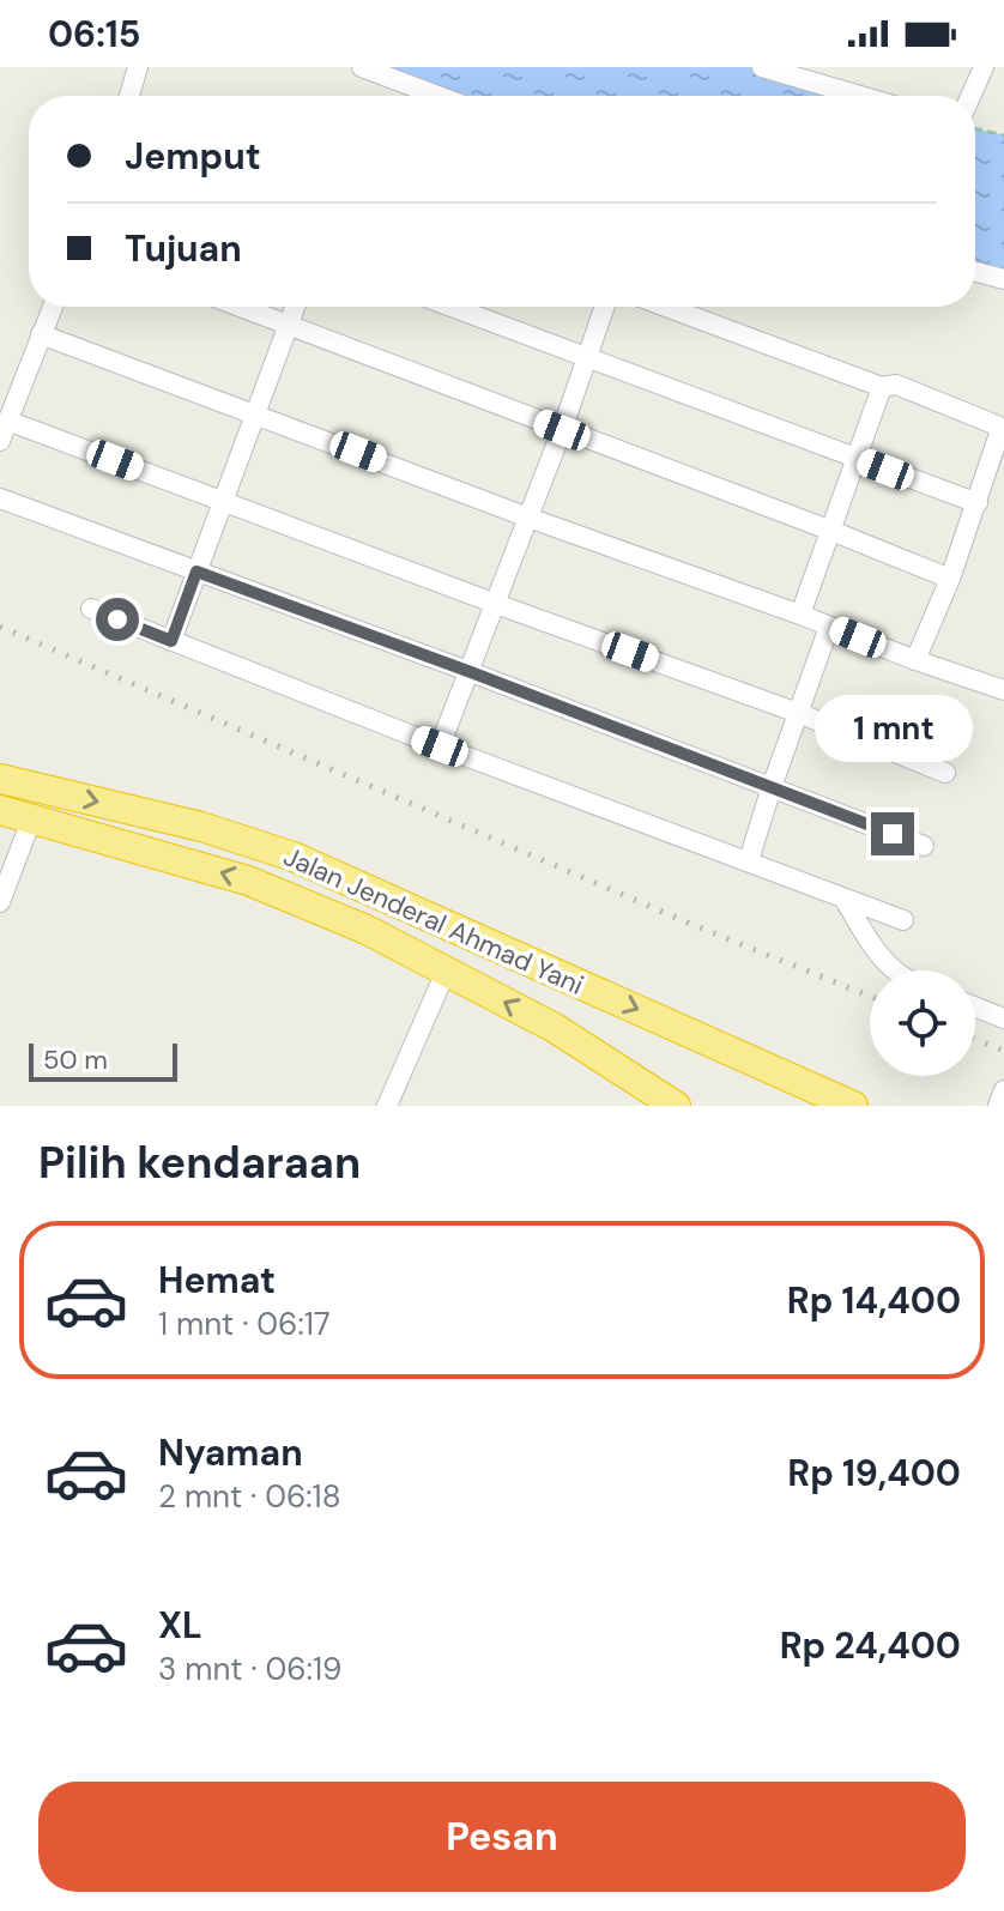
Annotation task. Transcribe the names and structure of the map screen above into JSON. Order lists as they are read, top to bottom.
{
  "streets": {
    "highway": ["Jalan Jenderal Ahmad Yani"]
  },
  "scale_bar": "50 m",
  "page": {
    "status": "06:15",
    "banner": ["Jemput", "Tujuan"],
    "bubble": "1 mnt",
    "scale": "50 m",
    "heading": "Pilih kendaraan",
    "list": [
      {
        "name": "Hemat",
        "note": "1 mnt · 06:17",
        "value": "Rp 14,400"
      },
      {
        "name": "Nyaman",
        "note": "2 mnt · 06:18",
        "value": "Rp 19,400"
      },
      {
        "name": "XL",
        "note": "3 mnt · 06:19",
        "value": "Rp 24,400"
      }
    ],
    "buttons": "Pesan"
  }
}
